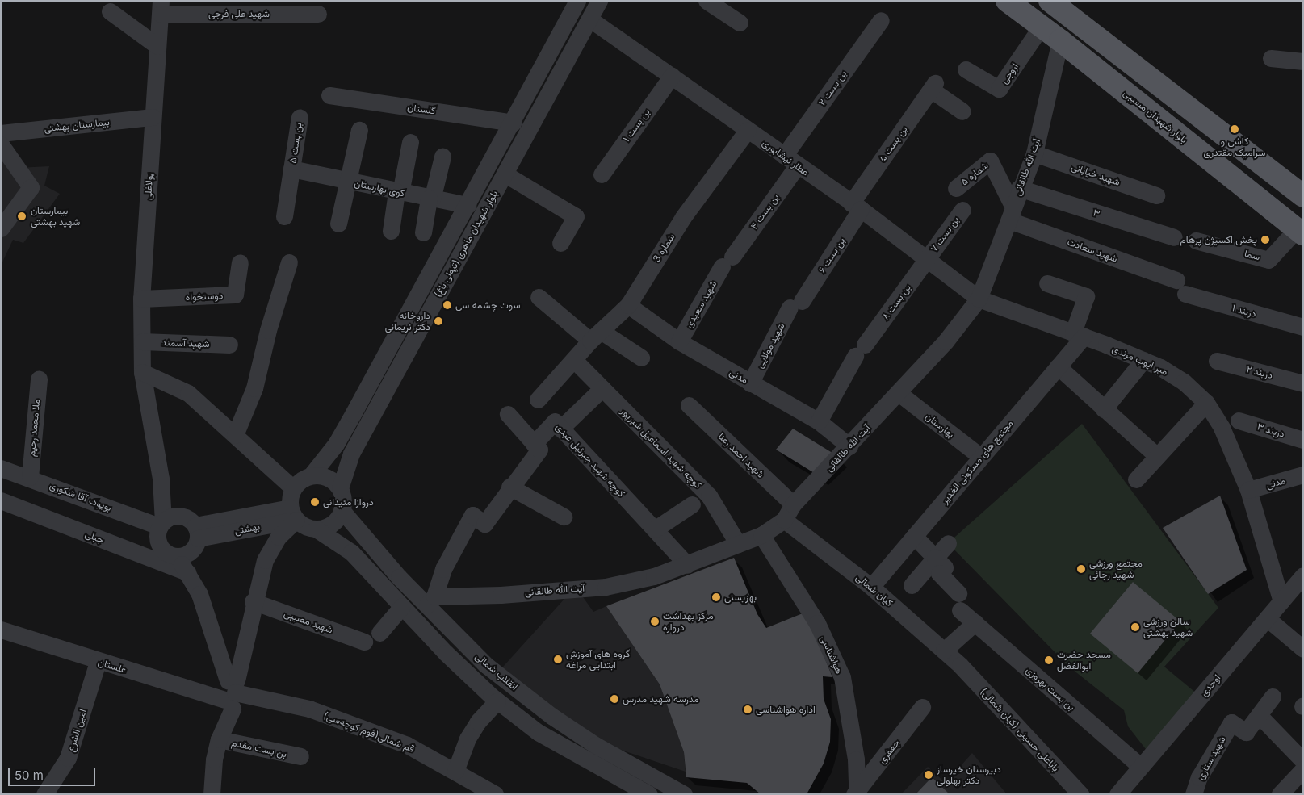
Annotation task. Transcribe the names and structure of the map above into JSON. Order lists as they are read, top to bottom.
{
  "streets": {
    "main road": ["بلوار شهیدان مسیبی"],
    "street": [
      "شهید علی فرجی",
      "اروجی",
      "بن بست ۲",
      "گلستان",
      "بیمارستان بهشتی",
      "بن بست ۱",
      "بن بست ۵",
      "عطار نیشابوری",
      "آیت الله طالقانی",
      "شماره ۵",
      "شهید خیابانی",
      "بولاغلی",
      "کوی بهارستان",
      "بن بست ۴",
      "۳",
      "بن بست ۷",
      "بلوار شهیدان ماهری (تپه‌لی باغ)",
      "شماره 3",
      "شهید سعادت",
      "بن بست ۶",
      "سما",
      "دوستخواه",
      "بن بست ۸",
      "شهید سعیدی",
      "دربند ۱",
      "شهید آسمند",
      "شهید مولایی",
      "میر ایوب مرندی",
      "دربند ۲",
      "مدنی",
      "بهارستان",
      "ملا محمد رحیم",
      "دربند ۳",
      "کوچه شهید اسماعیل شیرپور",
      "شهید احمد رعنا",
      "کوچه شهید جبرئیل عبدی",
      "مجتمع های مسکونی الغدیر",
      "بویوک آقا شکوری",
      "بهشتی",
      "جبلی",
      "کیان شمالی",
      "شهید مصیبی",
      "هواشناسی",
      "علستان",
      "انقلاب شمالی",
      "اوحدی",
      "بن بست بهروزی",
      "باباعلی حسینی (کیان شمالی)",
      "امین الشرع",
      "قم شمالی(قوم کوچه‌سی)",
      "بن بست مقدم",
      "جعفری",
      "شهید ستاری"
    ]
  },
  "crossings": [
    ["شهید علی فرجی", "بولاغلی"],
    ["اروجی", "بلوار شهیدان مسیبی"],
    ["بن بست ۲", "عطار نیشابوری"],
    ["بن بست ۲", "بن بست ۴"],
    ["گلستان", "بلوار شهیدان ماهری (تپه‌لی باغ)"],
    ["بلوار شهیدان مسیبی", "آیت الله طالقانی"],
    ["بلوار شهیدان مسیبی", "سما"],
    ["بیمارستان بهشتی", "بولاغلی"],
    ["بن بست ۱", "عطار نیشابوری"],
    ["بن بست ۵", "عطار نیشابوری"],
    ["بن بست ۵", "کوی بهارستان"],
    ["بن بست ۵", "بن بست ۶"],
    ["عطار نیشابوری", "آیت الله طالقانی"],
    ["عطار نیشابوری", "بن بست ۴"],
    ["عطار نیشابوری", "بن بست ۷"],
    ["عطار نیشابوری", "بلوار شهیدان ماهری (تپه‌لی باغ)"],
    ["عطار نیشابوری", "شماره 3"],
    ["عطار نیشابوری", "بن بست ۶"],
    ["عطار نیشابوری", "بن بست ۸"],
    ["عطار نیشابوری", "میر ایوب مرندی"],
    ["آیت الله طالقانی", "شماره ۵"],
    ["آیت الله طالقانی", "شهید خیابانی"],
    ["آیت الله طالقانی", "۳"],
    ["آیت الله طالقانی", "شهید سعادت"],
    ["آیت الله طالقانی", "میر ایوب مرندی"],
    ["آیت الله طالقانی", "مدنی"],
    ["آیت الله طالقانی", "بهارستان"],
    ["آیت الله طالقانی", "کوچه شهید اسماعیل شیرپور"],
    ["آیت الله طالقانی", "شهید احمد رعنا"],
    ["آیت الله طالقانی", "کوچه شهید جبرئیل عبدی"],
    ["آیت الله طالقانی", "کیان شمالی"],
    ["آیت الله طالقانی", "هواشناسی"],
    ["آیت الله طالقانی", "انقلاب شمالی"],
    ["شماره ۵", "شهید سعادت"],
    ["بولاغلی", "دوستخواه"],
    ["بولاغلی", "شهید آسمند"],
    ["بولاغلی", "بویوک آقا شکوری"],
    ["بولاغلی", "بهشتی"],
    ["کوی بهارستان", "بلوار شهیدان ماهری (تپه‌لی باغ)"],
    ["بن بست ۴", "شهید سعیدی"],
    ["بن بست ۷", "بن بست ۸"],
    ["بلوار شهیدان ماهری (تپه‌لی باغ)", "بهشتی"],
    ["بلوار شهیدان ماهری (تپه‌لی باغ)", "انقلاب شمالی"],
    ["شماره 3", "مدنی"],
    ["شماره 3", "کوچه شهید اسماعیل شیرپور"],
    ["شهید سعادت", "دربند ۱"],
    ["بن بست ۶", "شهید مولایی"],
    ["بن بست ۸", "مدنی"],
    ["شهید سعیدی", "مدنی"],
    ["شهید مولایی", "مدنی"],
    ["میر ایوب مرندی", "مدنی"],
    ["میر ایوب مرندی", "مجتمع های مسکونی الغدیر"],
    ["میر ایوب مرندی", "اوحدی"],
    ["بهارستان", "مجتمع های مسکونی الغدیر"],
    ["ملا محمد رحیم", "بویوک آقا شکوری"],
    ["مجتمع های مسکونی الغدیر", "کیان شمالی"],
    ["بویوک آقا شکوری", "بهشتی"],
    ["بهشتی", "انقلاب شمالی"],
    ["کیان شمالی", "باباعلی حسینی (کیان شمالی)"],
    ["هواشناسی", "جعفری"],
    ["علستان", "امین الشرع"],
    ["علستان", "قم شمالی(قوم کوچه‌سی)"],
    ["اوحدی", "بن بست بهروزی"]
  ],
  "places": [
    "کاشی و سرامیک مقتدری",
    "بیمارستان شهید بهشتی",
    "پخش اکسیژن پرهام",
    "سوت چشمه سی",
    "داروخانه دكتر نریمانی",
    "دروازا مئیدانی",
    "مجتمع ورزشی شهید رجائی",
    "بهزیستی",
    "مرکز بهداشت دروازه",
    "سالن ورزشی شهید بهشتی",
    "گروه های آموزش ابتدایی مراغه",
    "مسجد حضرت ابوالفضل",
    "مدرسه شهید مدرس",
    "اداره هواشناسی",
    "دبیرستان خیرساز دکتر بهلولی"
  ],
  "scale_bar": "50 m"
}
